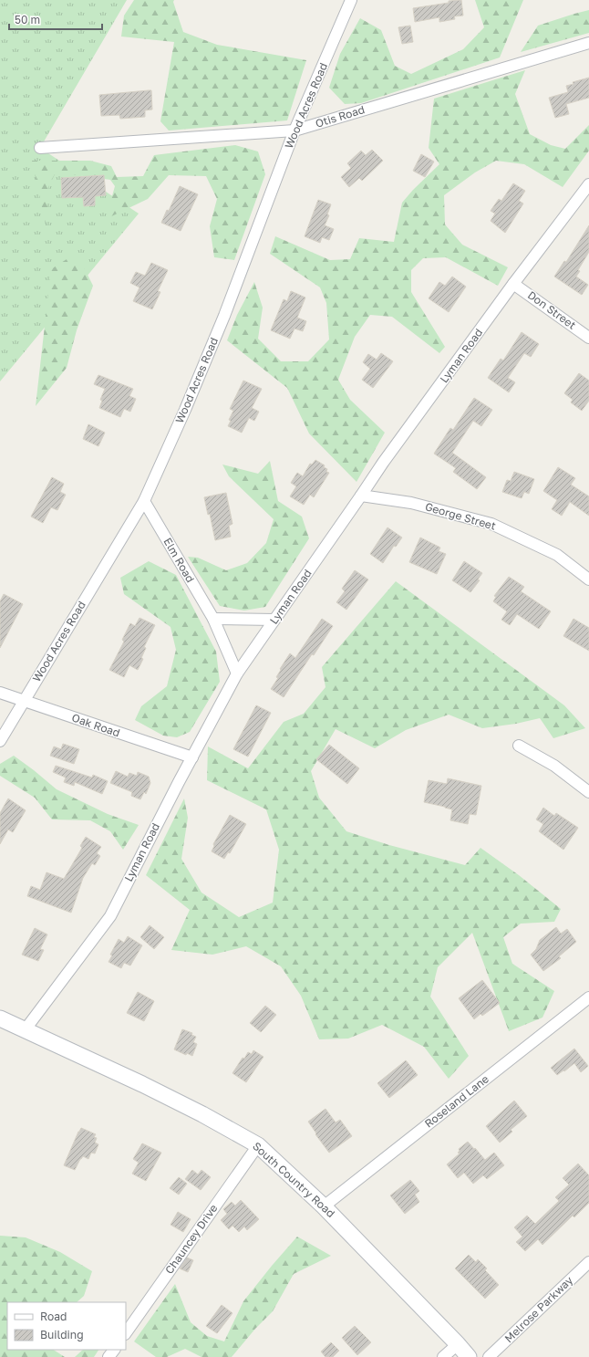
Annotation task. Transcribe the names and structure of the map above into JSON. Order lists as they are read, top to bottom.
{
  "streets": {
    "main road": ["South Country Road"],
    "street": [
      "Wood Acres Road",
      "Otis Road",
      "Don Street",
      "Lyman Road",
      "George Street",
      "Elm Road",
      "Oak Road",
      "Roseland Lane",
      "Chauncey Drive",
      "Melrose Parkway"
    ]
  },
  "crossings": [
    ["Wood Acres Road", "Otis Road"],
    ["Wood Acres Road", "Elm Road"],
    ["Wood Acres Road", "Oak Road"],
    ["Don Street", "Lyman Road"],
    ["Lyman Road", "George Street"],
    ["Lyman Road", "Elm Road"],
    ["Lyman Road", "Oak Road"],
    ["Lyman Road", "South Country Road"],
    ["Roseland Lane", "South Country Road"],
    ["South Country Road", "Chauncey Drive"]
  ],
  "legend": ["Road", "Building"],
  "scale_bar": "50 m"
}
